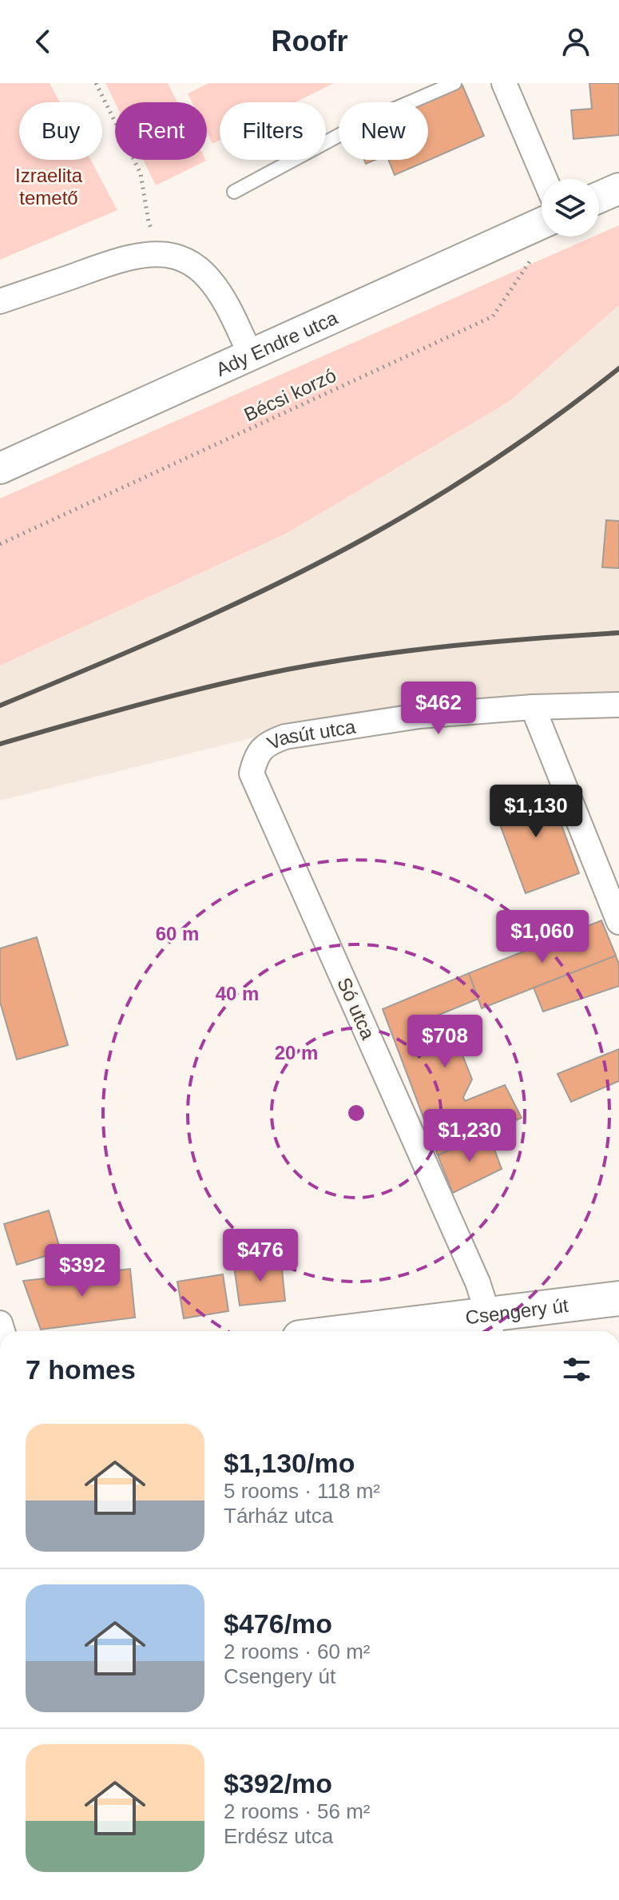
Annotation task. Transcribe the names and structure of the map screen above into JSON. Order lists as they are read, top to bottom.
{
  "streets": {
    "main road": ["Csengery út"],
    "street": ["Ady Endre utca", "Vasút utca", "Só utca"],
    "path": ["Bécsi korzó"]
  },
  "crossings": [
    ["Vasút utca", "Só utca"],
    ["Só utca", "Csengery út"]
  ],
  "parks": ["Izraelita temető"],
  "page": {
    "header": "Roofr",
    "chip": [
      "Buy",
      "Rent",
      "Filters",
      "New"
    ],
    "price": [
      "$462",
      "$1,130",
      "$1,060",
      "$708",
      "$1,230",
      "$476",
      "$392"
    ],
    "heading": "7 homes",
    "list": [
      {
        "name": "$1,130/mo",
        "note": "5 rooms · 118 m² · Tárház utca"
      },
      {
        "name": "$476/mo",
        "note": "2 rooms · 60 m² · Csengery út"
      },
      {
        "name": "$392/mo",
        "note": "2 rooms · 56 m² · Erdész utca"
      }
    ]
  },
  "rings": ["60 m", "40 m", "20 m"]
}
